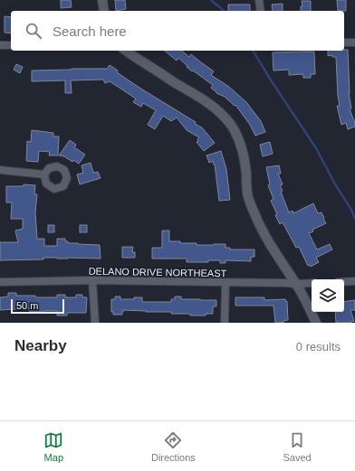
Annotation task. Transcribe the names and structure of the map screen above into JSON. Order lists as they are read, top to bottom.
{
  "streets": {
    "street": ["DELANO DRIVE NORTHEAST"]
  },
  "scale_bar": "50 m",
  "page": {
    "search": "Search here",
    "scale": "50 m",
    "heading": ["Nearby", "0 results"],
    "nav": ["Map", "Directions", "Saved"]
  }
}
